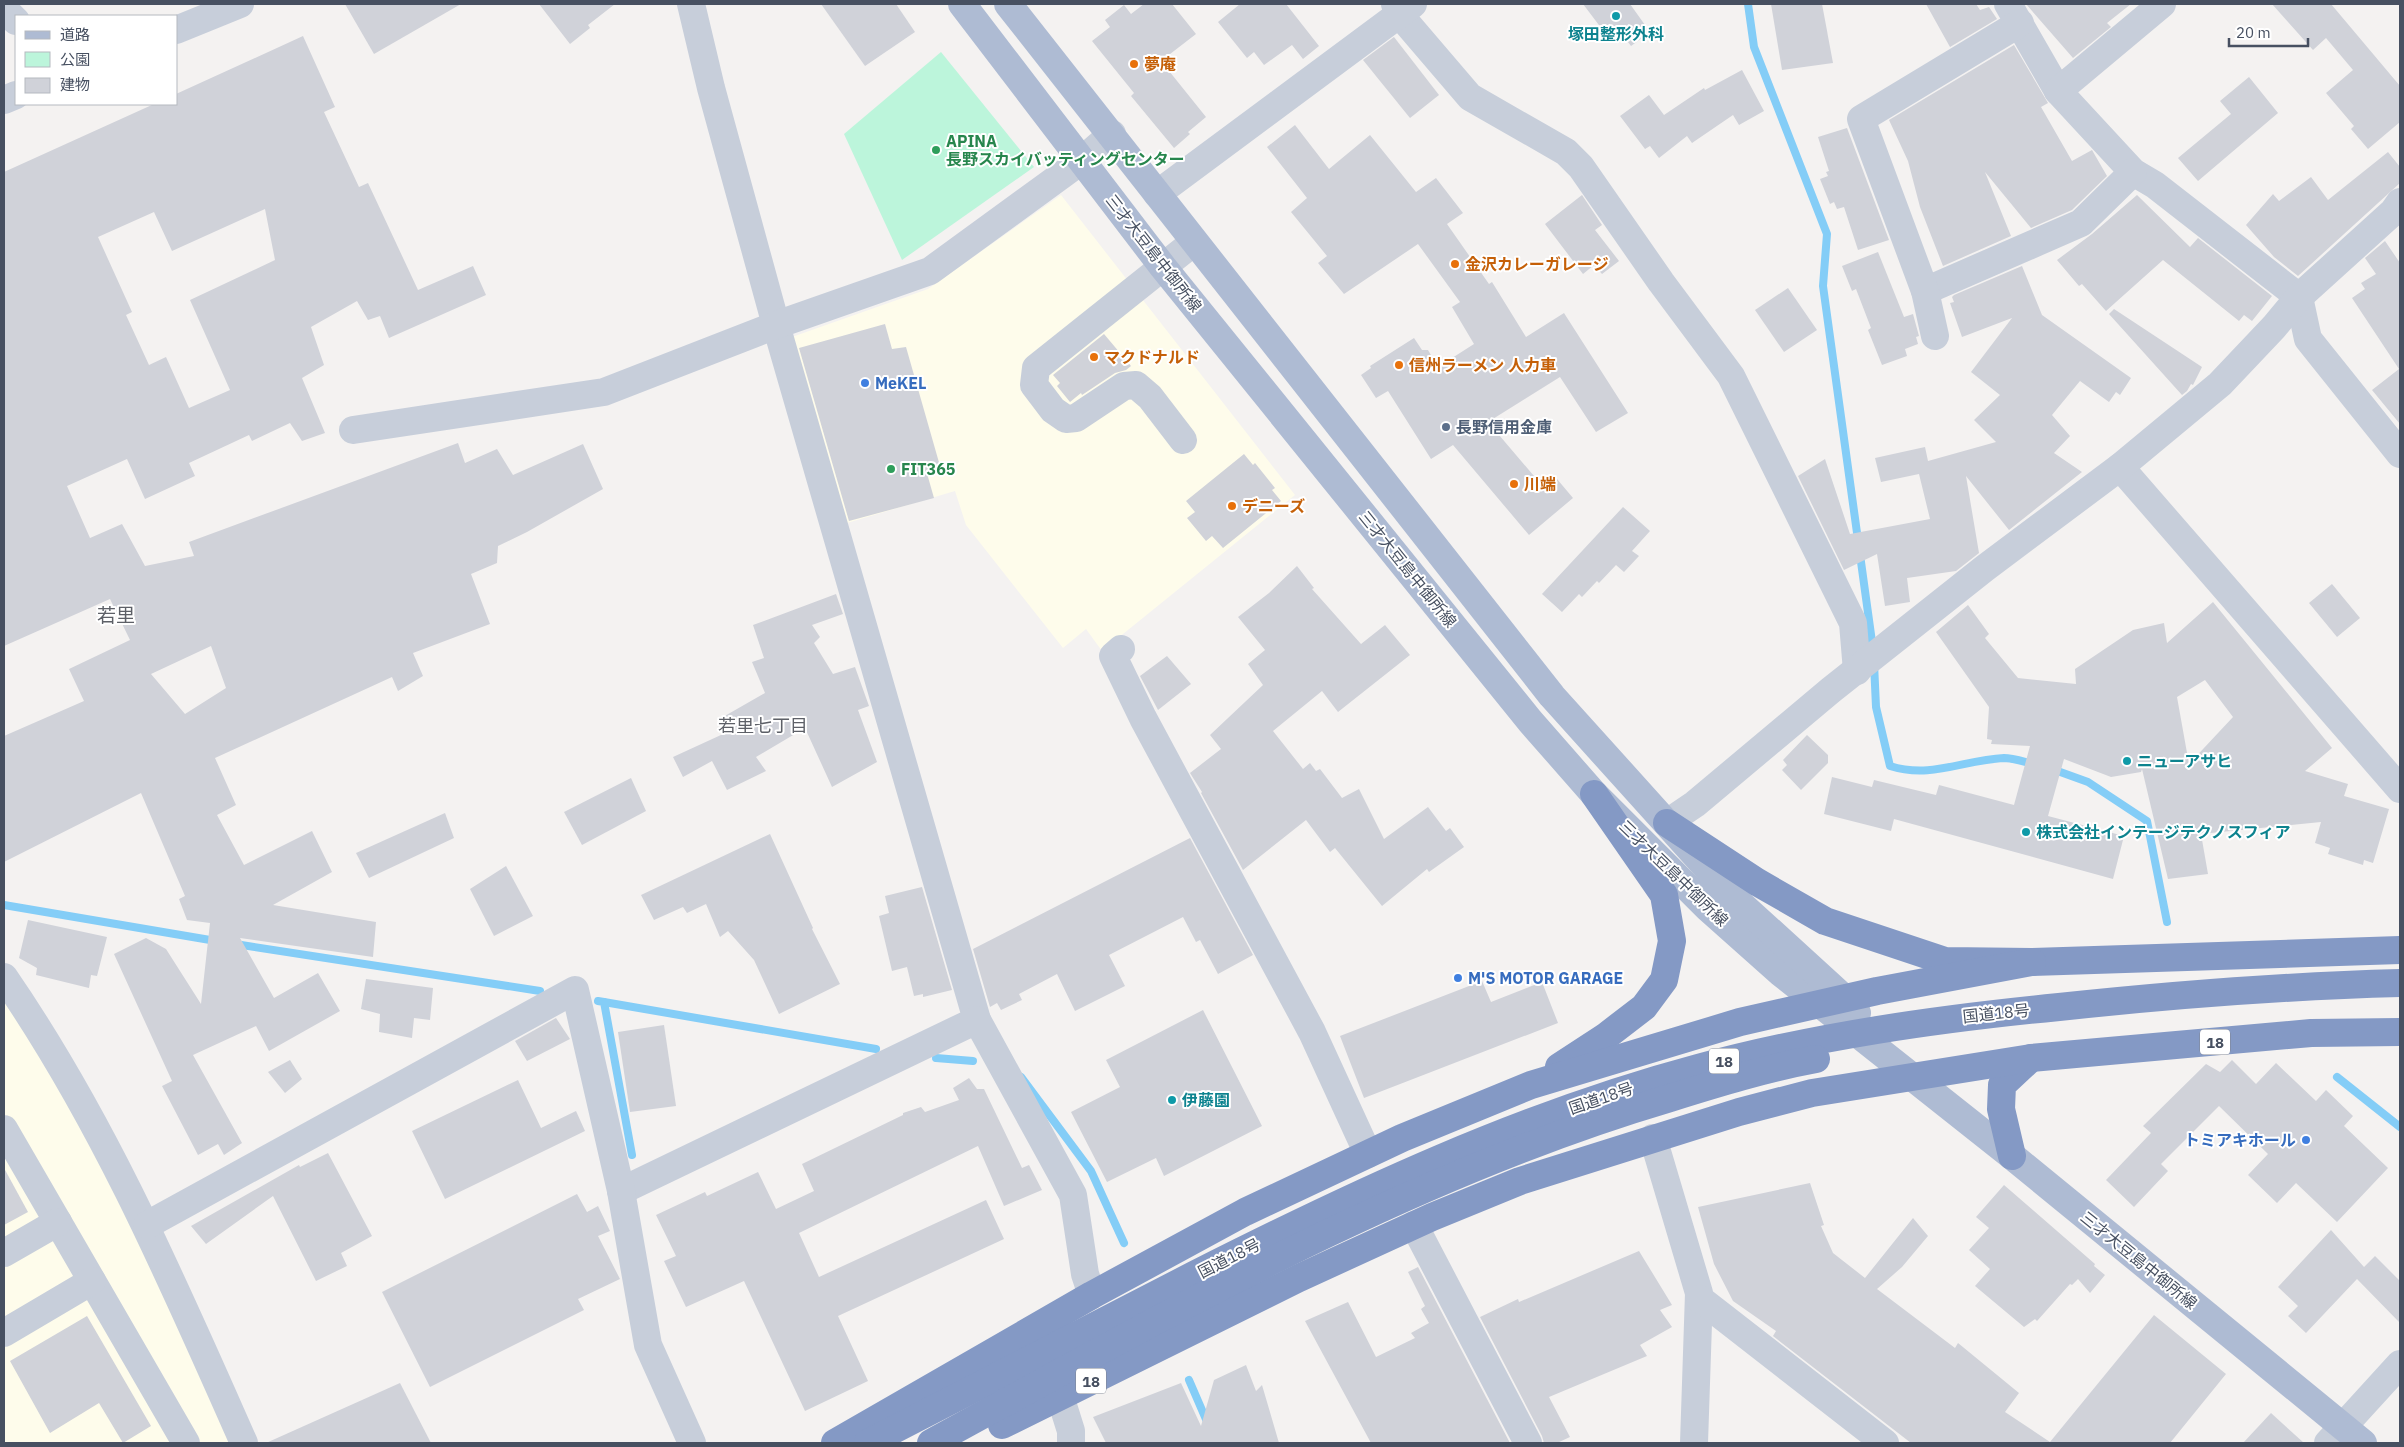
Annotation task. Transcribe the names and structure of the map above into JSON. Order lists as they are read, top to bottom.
{
  "streets": {
    "highway": ["国道18号", "18"],
    "main road": ["三才大豆島中御所線"]
  },
  "crossings": [
    ["三才大豆島中御所線", "18"]
  ],
  "districts": ["若里", "若里七丁目"],
  "places": [
    "塚田整形外科",
    "夢庵",
    "APINA 長野スカイバッティングセンター",
    "金沢カレーガレージ",
    "マクドナルド",
    "信州ラーメン 人力車",
    "MeKEL",
    "長野信用金庫",
    "FIT365",
    "川端",
    "デニーズ",
    "ニューアサヒ",
    "株式会社インテージテクノスフィア",
    "M'S MOTOR GARAGE",
    "伊藤園",
    "トミアキホール"
  ],
  "legend": ["道路", "公園", "建物"],
  "scale_bar": "20 m"
}
